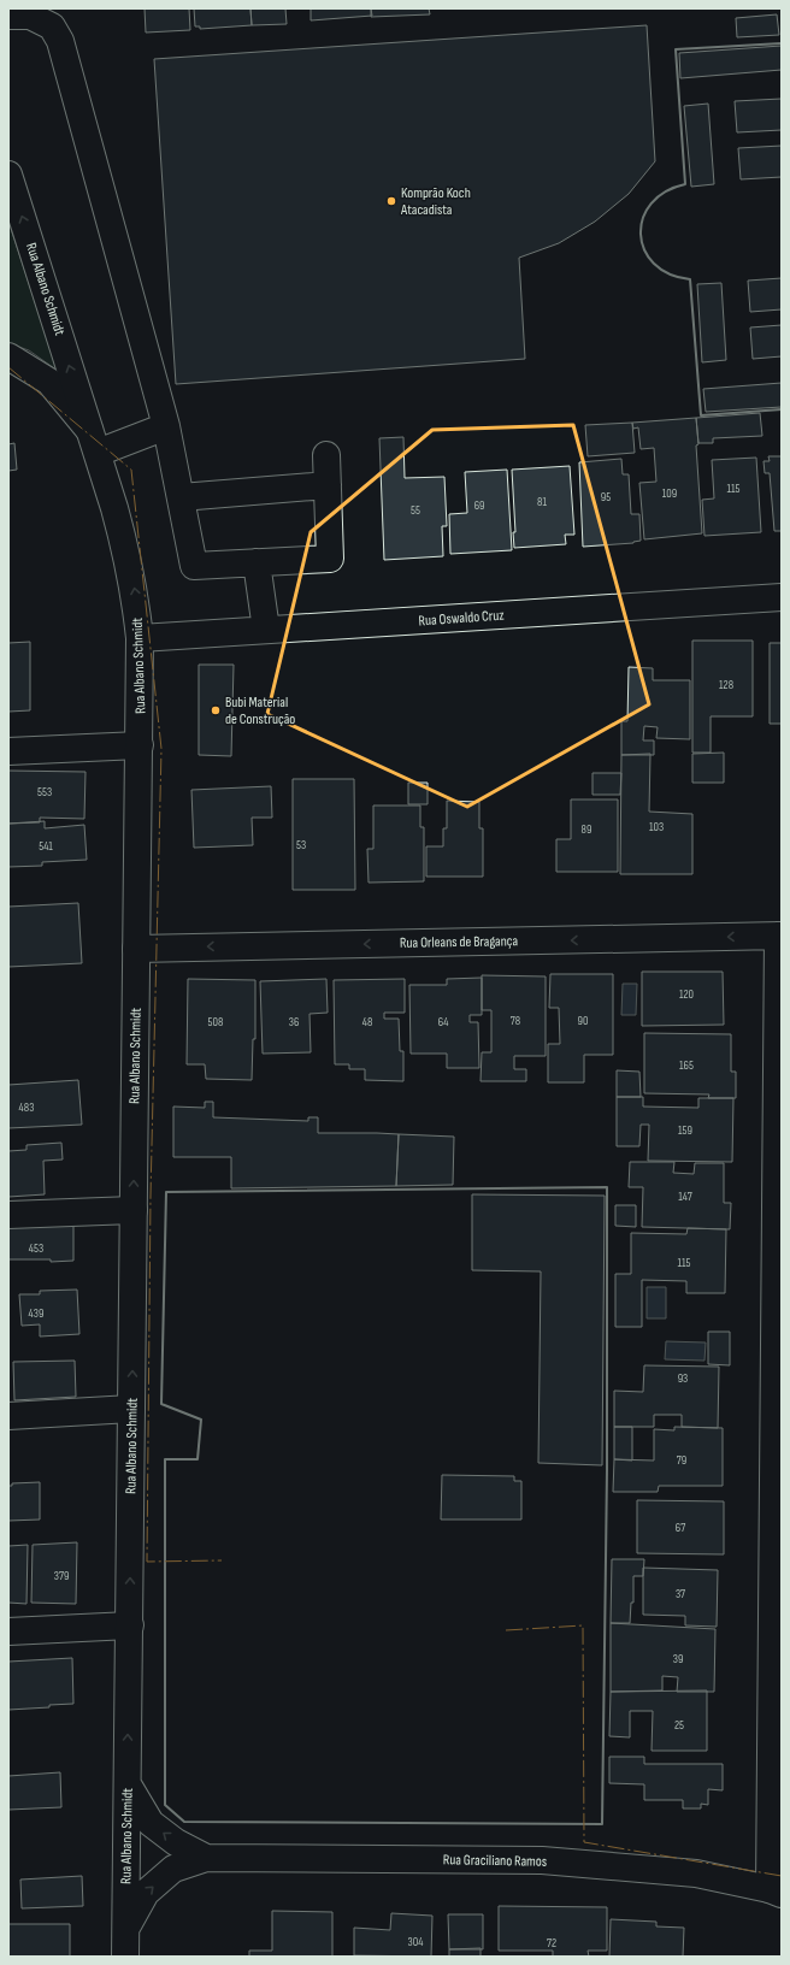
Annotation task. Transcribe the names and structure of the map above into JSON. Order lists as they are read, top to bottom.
{
  "streets": {
    "street": [
      "Rua Albano Schmidt",
      "Rua Oswaldo Cruz",
      "Rua Orleans de Bragança",
      "Rua Graciliano Ramos"
    ]
  },
  "crossings": [
    ["Rua Albano Schmidt", "Rua Oswaldo Cruz"],
    ["Rua Albano Schmidt", "Rua Orleans de Bragança"],
    ["Rua Albano Schmidt", "Rua Graciliano Ramos"]
  ],
  "one_way": ["Rua Orleans de Bragança"],
  "places": ["Komprão Koch Atacadista", "Bubi Material de Construção"],
  "house_numbers": [
    "115",
    "109",
    "95",
    "81",
    "69",
    "55",
    "128",
    "553",
    "103",
    "89",
    "53",
    "541",
    "120",
    "78",
    "90",
    "508",
    "36",
    "48",
    "64",
    "165",
    "483",
    "159",
    "147",
    "453",
    "115",
    "439",
    "93",
    "79",
    "67",
    "379",
    "37",
    "39",
    "25",
    "304",
    "72"
  ]
}
